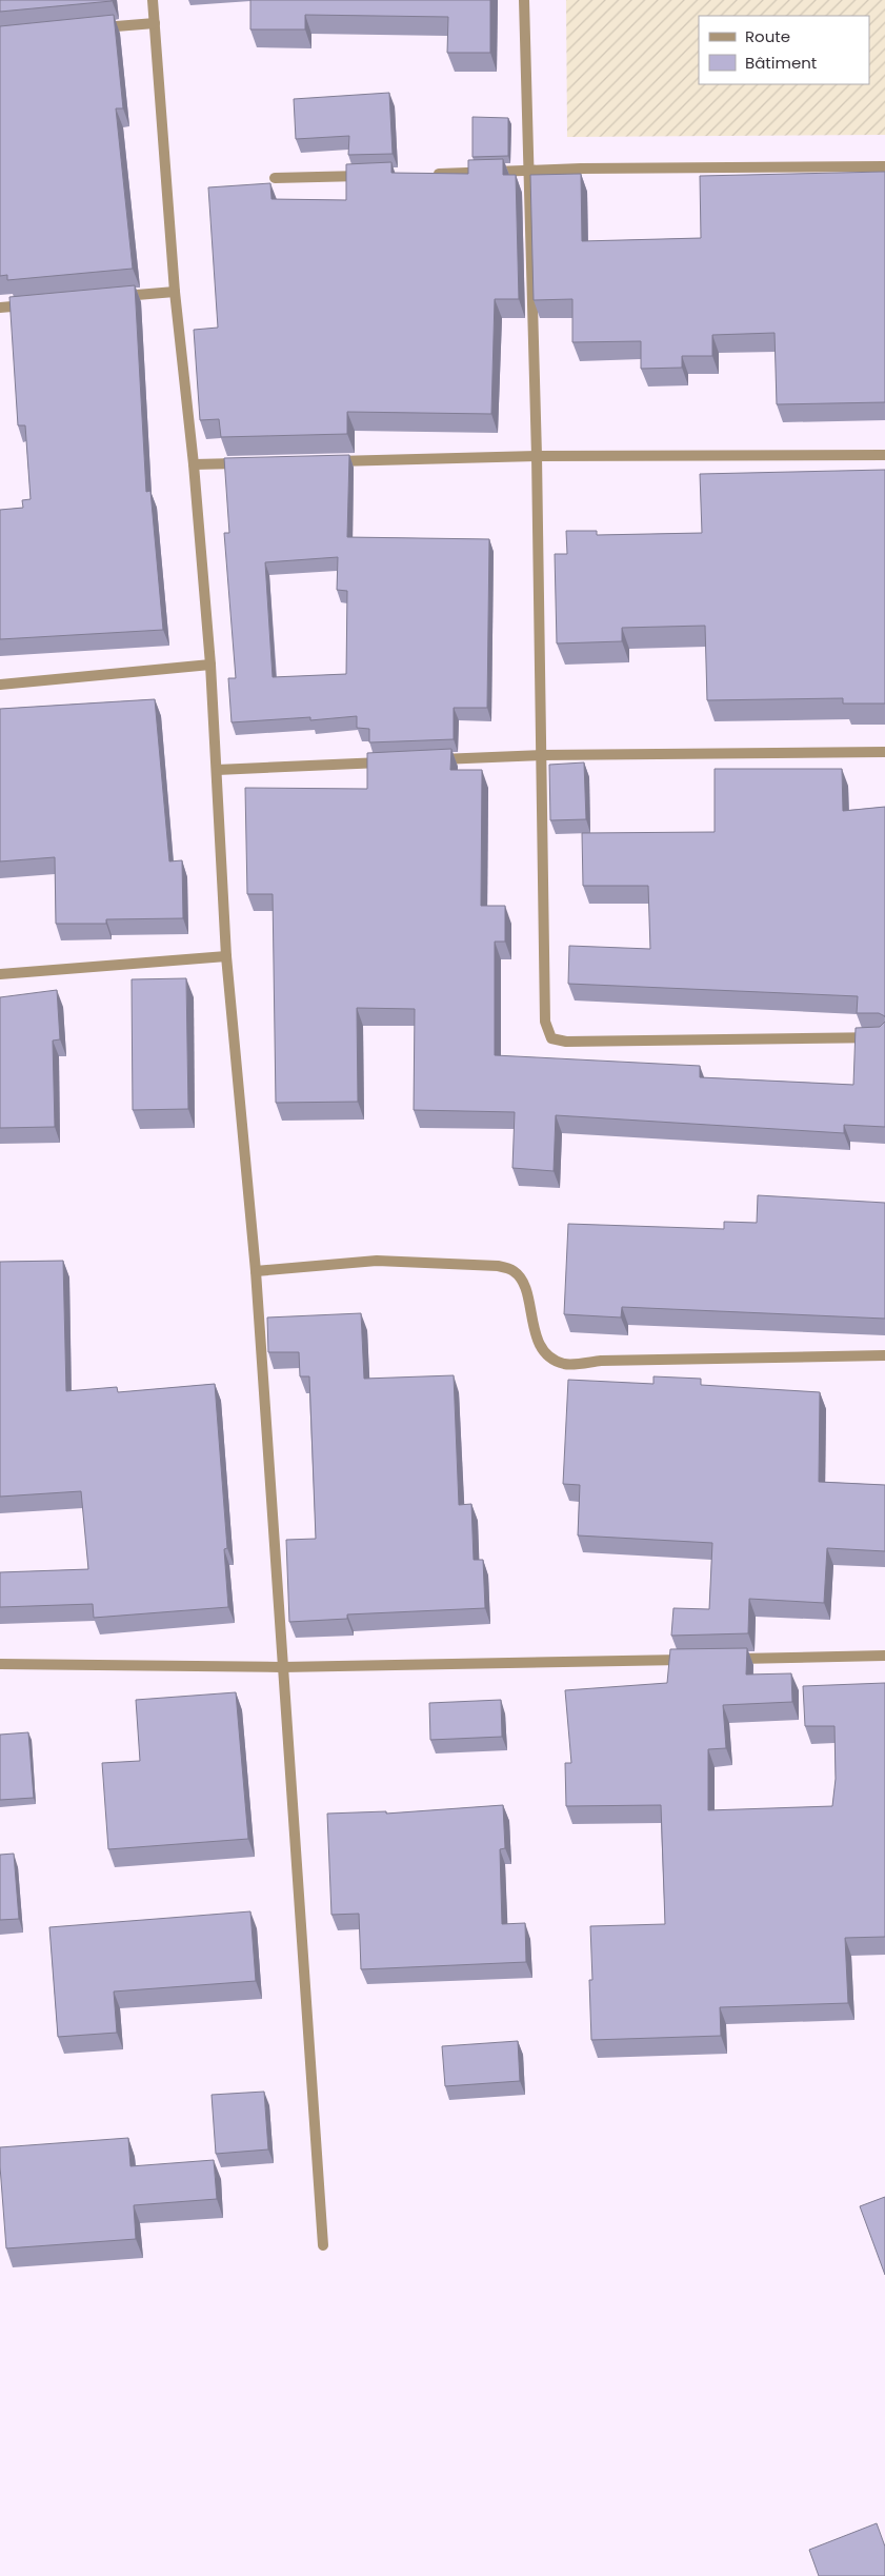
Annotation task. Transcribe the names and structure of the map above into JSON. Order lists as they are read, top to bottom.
{
  "legend": ["Route", "Bâtiment"]
}
